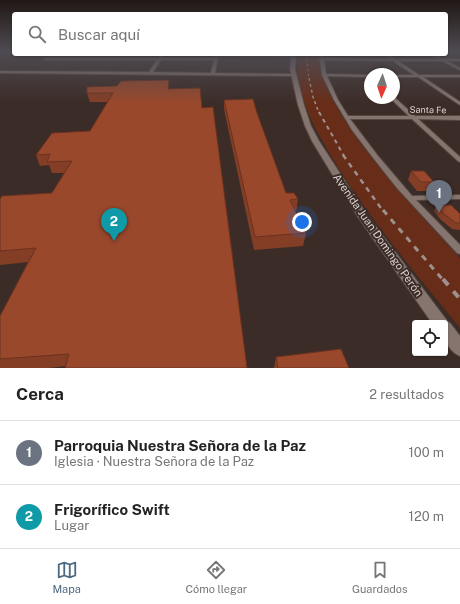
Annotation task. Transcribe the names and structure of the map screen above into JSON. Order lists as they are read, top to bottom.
{
  "streets": {
    "street": ["Santa Fe", "Avenida Juan Domingo Perón"]
  },
  "north": "bottom",
  "page": {
    "search": "Buscar aquí",
    "pins": ["1", "2"],
    "heading": ["Cerca", "2 resultados"],
    "list": [
      {
        "mark": "1",
        "name": "Parroquia Nuestra Señora de la Paz",
        "note": "Iglesia · Nuestra Señora de la Paz",
        "value": "100 m"
      },
      {
        "mark": "2",
        "name": "Frigorífico Swift",
        "note": "Lugar",
        "value": "120 m"
      }
    ],
    "nav": ["Mapa", "Cómo llegar", "Guardados"]
  }
}
